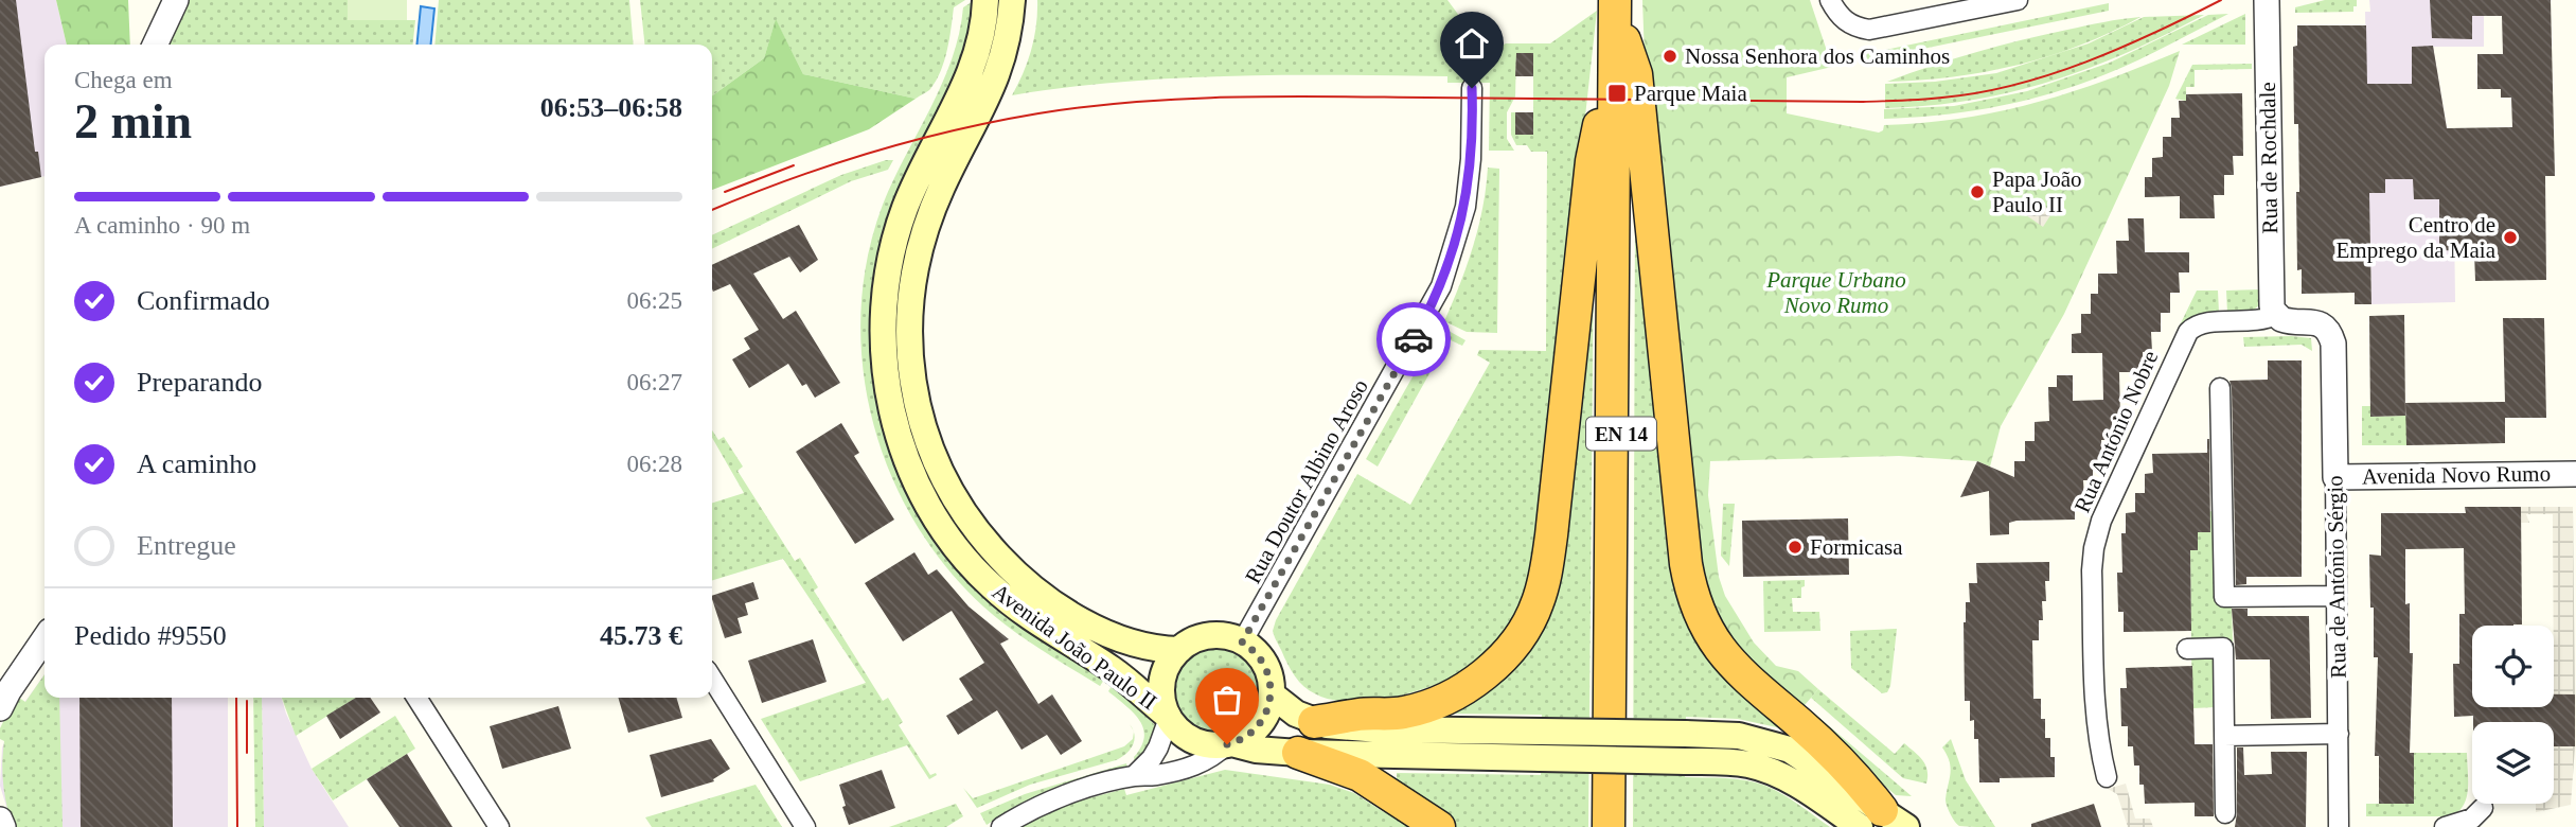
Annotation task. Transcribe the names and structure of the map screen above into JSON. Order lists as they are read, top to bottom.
{
  "streets": {
    "highway": ["EN 14"],
    "main road": ["Avenida João Paulo II"],
    "street": [
      "Rua de Rochdale",
      "Rua António Nobre",
      "Avenida Novo Rumo",
      "Rua Doutor Albino Aroso",
      "Rua de António Sérgio"
    ]
  },
  "crossings": [
    ["Rua de Rochdale", "Rua António Nobre"],
    ["Rua de Rochdale", "Rua de António Sérgio"],
    ["Rua António Nobre", "Rua de António Sérgio"],
    ["Avenida Novo Rumo", "Rua de António Sérgio"],
    ["Rua Doutor Albino Aroso", "Avenida João Paulo II"]
  ],
  "parks": ["Parque Urbano Novo Rumo"],
  "places": {
    "other": [
      "Nossa Senhora dos Caminhos",
      "Papa João Paulo II",
      "Centro de Emprego da Maia",
      "Formicasa"
    ],
    "transit": ["Parque Maia"]
  },
  "page": {
    "heading": ["2 min", "Chega em", "06:53–06:58"],
    "panel": ["Pedido #9550", "45.73 €"],
    "bar": "A caminho · 90 m",
    "list": [
      ["Confirmado", "06:25"],
      ["Preparando", "06:27"],
      ["A caminho", "06:28"],
      "Entregue"
    ]
  }
}
